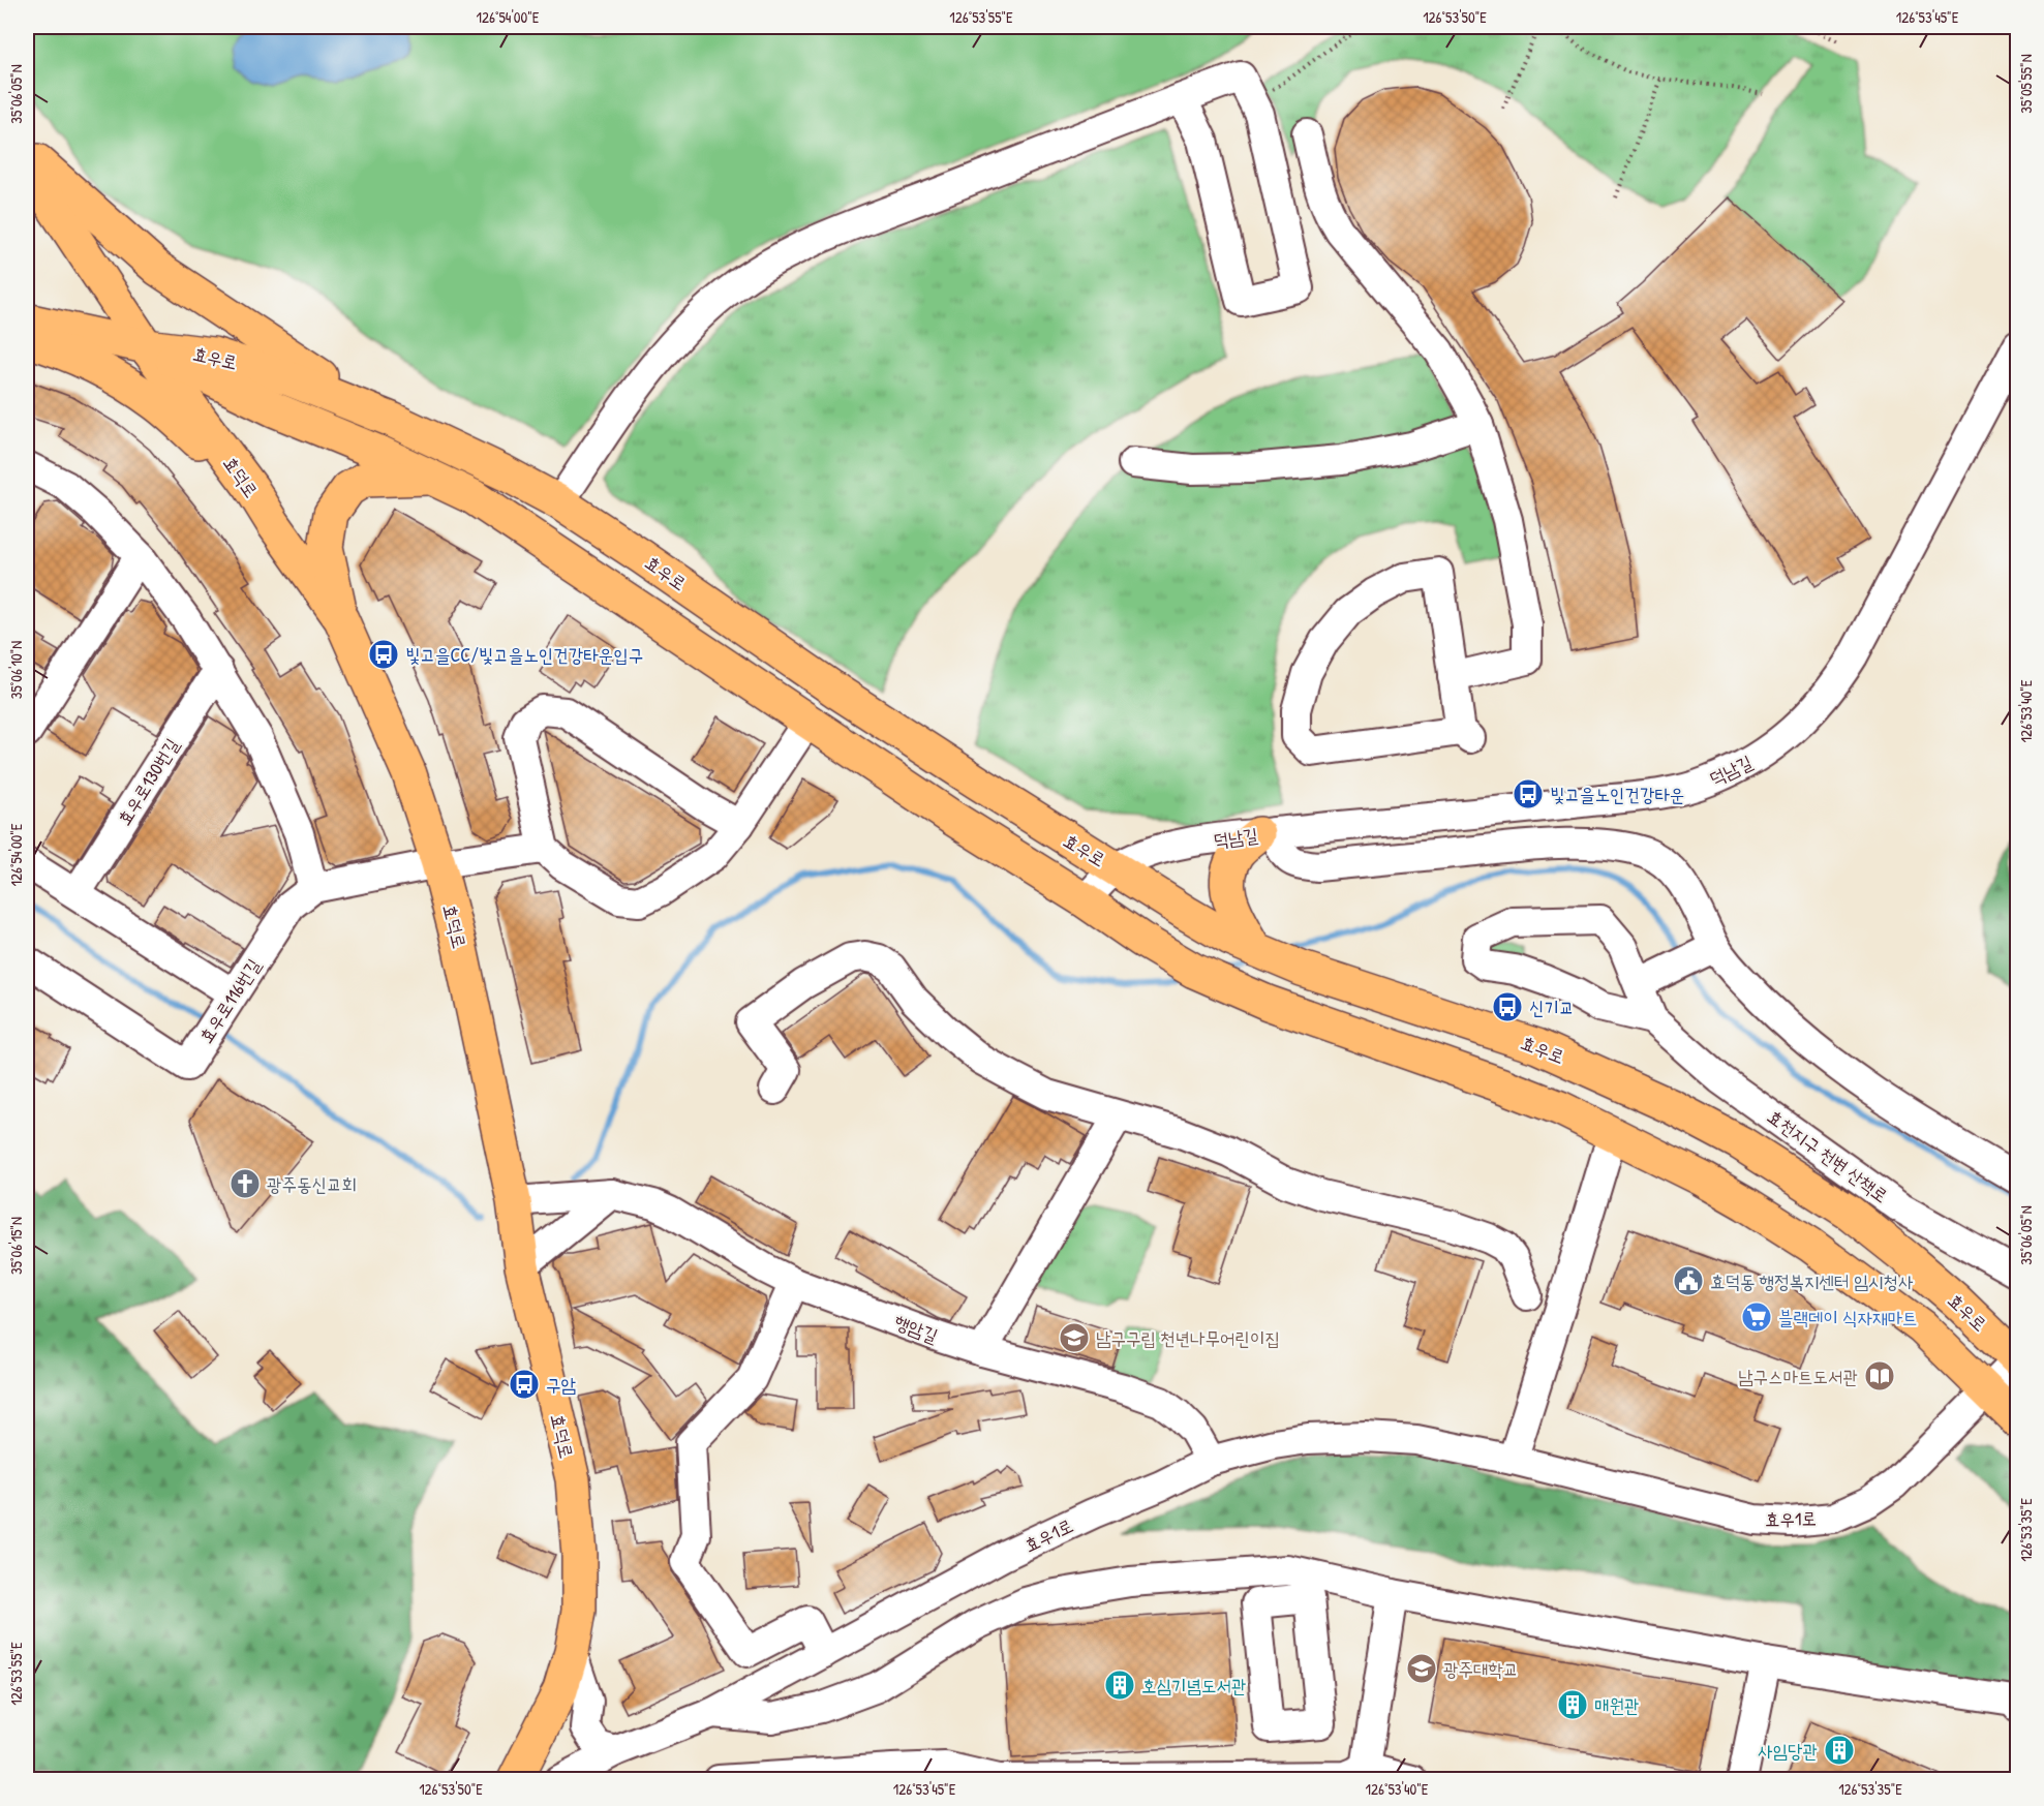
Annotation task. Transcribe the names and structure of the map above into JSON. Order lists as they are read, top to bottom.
{
  "streets": {
    "main road": ["효우로", "효덕로"],
    "street": [
      "덕남길",
      "효우로130번길",
      "효우로116번길",
      "효천지구 천변 산책로",
      "행암길",
      "효우1로"
    ]
  },
  "crossings": [
    ["효우로", "효덕로"],
    ["효우로", "덕남길"],
    ["효우로", "효우1로"],
    ["효덕로", "효우로116번길"],
    ["효덕로", "행암길"],
    ["행암길", "효우1로"]
  ],
  "places": {
    "bus stop": [
      "빛고을CC/빛고을노인건강타운입구",
      "빛고을노인건강타운",
      "신기교",
      "구암"
    ],
    "church": ["광주동신교회"],
    "public building": ["효덕동 행정복지센터 임시청사"],
    "supermarket": ["블랙데이 식자재마트"],
    "school or university": ["남구구립 천년나무어린이집", "광주대학교"],
    "library": ["남구스마트도서관"],
    "building": ["호심기념도서관", "매원관", "사임당관"]
  },
  "coordinates": [
    "126°54'00\"E",
    "126°53'55\"E",
    "126°53'50\"E",
    "126°53'45\"E",
    "35°05'55\"N",
    "35°06'05\"N",
    "35°06'10\"N",
    "126°53'40\"E",
    "35°06'15\"N",
    "126°53'35\"E"
  ]
}
